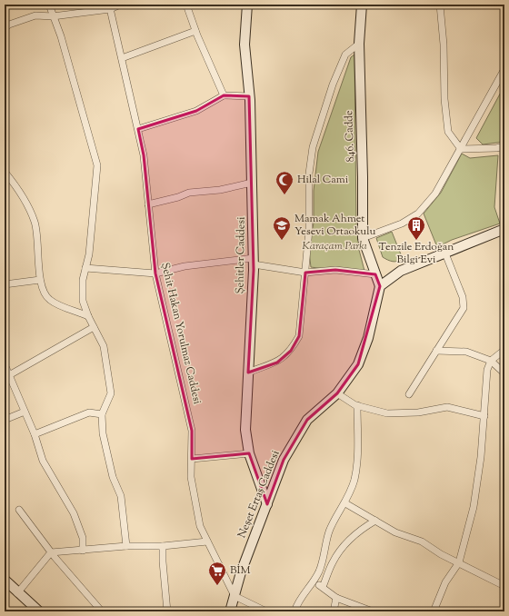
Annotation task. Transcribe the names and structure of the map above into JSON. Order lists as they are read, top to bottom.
{
  "streets": {
    "street": [
      "846. Cadde",
      "Şehitler Caddesi",
      "Şehit Hakan Yorulmaz Caddesi",
      "Neşet Ertaş Caddesi"
    ]
  },
  "crossings": [
    ["846. Cadde", "Neşet Ertaş Caddesi"],
    ["Şehitler Caddesi", "Neşet Ertaş Caddesi"],
    ["Şehit Hakan Yorulmaz Caddesi", "Neşet Ertaş Caddesi"]
  ],
  "parks": ["Karaçam Parkı"],
  "places": {
    "mosque": ["Hilal Cami"],
    "school or university": ["Mamak Ahmet Yesevi Ortaokulu"],
    "building": ["Tenzile Erdoğan Bilgi Evi"],
    "supermarket": ["BİM"]
  }
}
